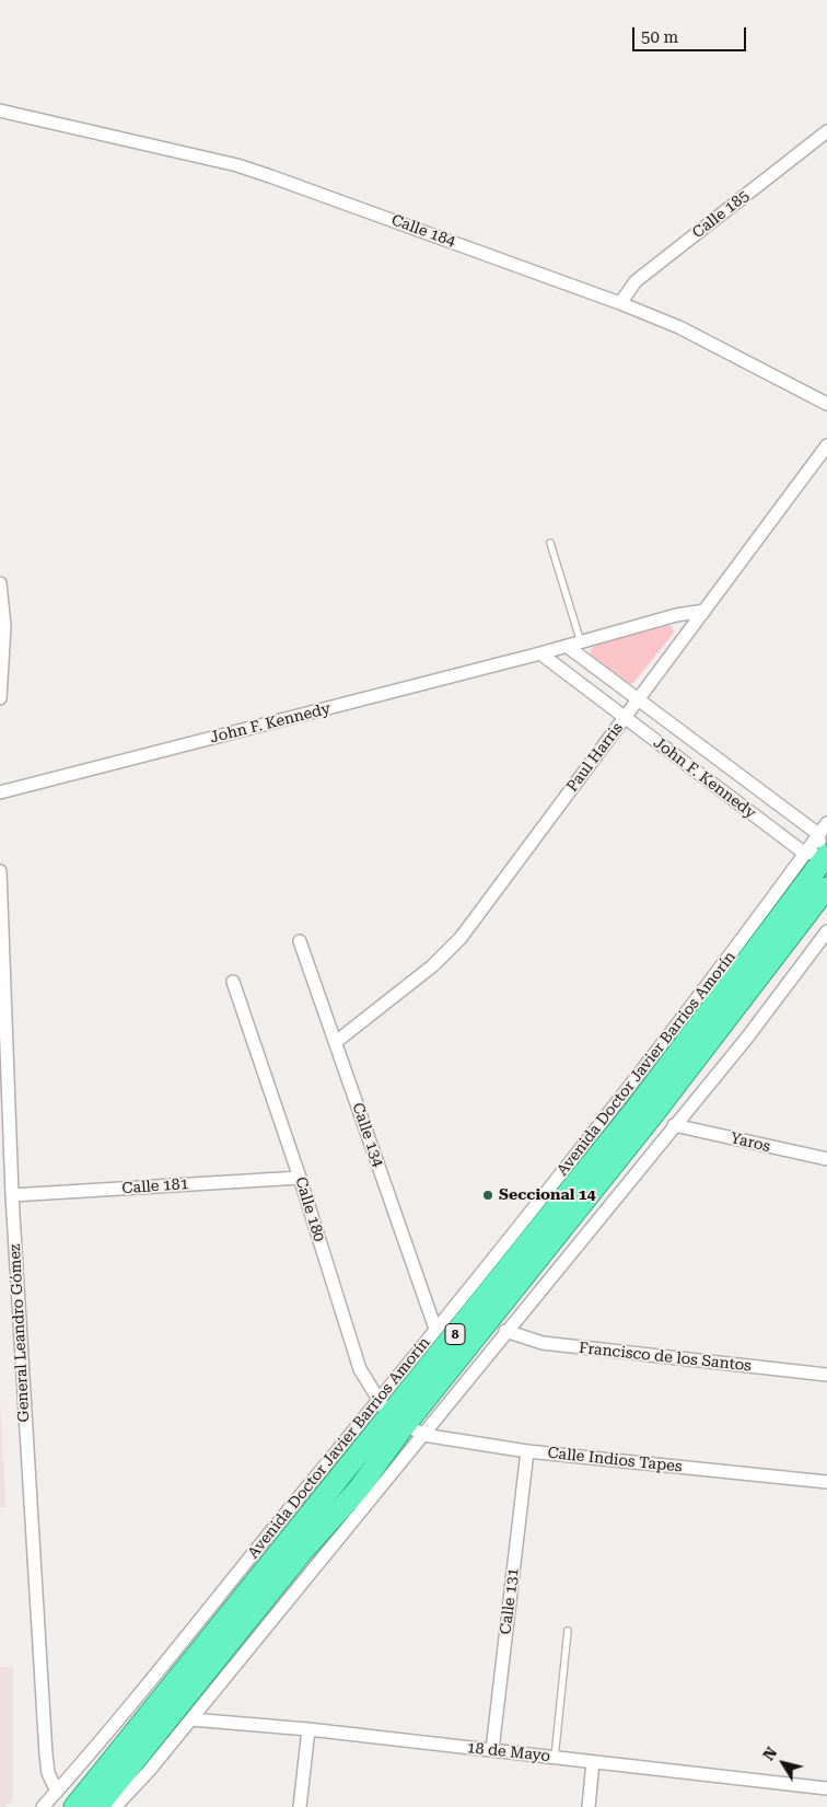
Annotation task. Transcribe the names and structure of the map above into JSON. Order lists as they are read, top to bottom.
{
  "streets": {
    "highway": ["Avenida Doctor Javier Barrios Amorín", "8"],
    "street": [
      "Calle 185",
      "Calle 184",
      "John F. Kennedy",
      "Paul Harris",
      "Calle 134",
      "Yaros",
      "Calle 181",
      "Calle 180",
      "General Leandro Gómez",
      "Francisco de los Santos",
      "Calle Indios Tapes",
      "Calle 131",
      "18 de Mayo"
    ]
  },
  "crossings": [
    ["Calle 185", "Calle 184"],
    ["John F. Kennedy", "Paul Harris"],
    ["John F. Kennedy", "Avenida Doctor Javier Barrios Amorín"],
    ["Paul Harris", "Calle 134"],
    ["Avenida Doctor Javier Barrios Amorín", "Calle 134"],
    ["Avenida Doctor Javier Barrios Amorín", "Yaros"],
    ["Avenida Doctor Javier Barrios Amorín", "Calle 180"],
    ["Avenida Doctor Javier Barrios Amorín", "General Leandro Gómez"],
    ["Avenida Doctor Javier Barrios Amorín", "Francisco de los Santos"],
    ["Avenida Doctor Javier Barrios Amorín", "Calle Indios Tapes"],
    ["Avenida Doctor Javier Barrios Amorín", "18 de Mayo"],
    ["Calle 181", "Calle 180"],
    ["Calle 181", "General Leandro Gómez"],
    ["Calle 180", "Calle Indios Tapes"],
    ["Calle Indios Tapes", "Calle 131"],
    ["Calle 131", "18 de Mayo"]
  ],
  "places": ["Seccional 14"],
  "scale_bar": "50 m",
  "north": "top left"
}
